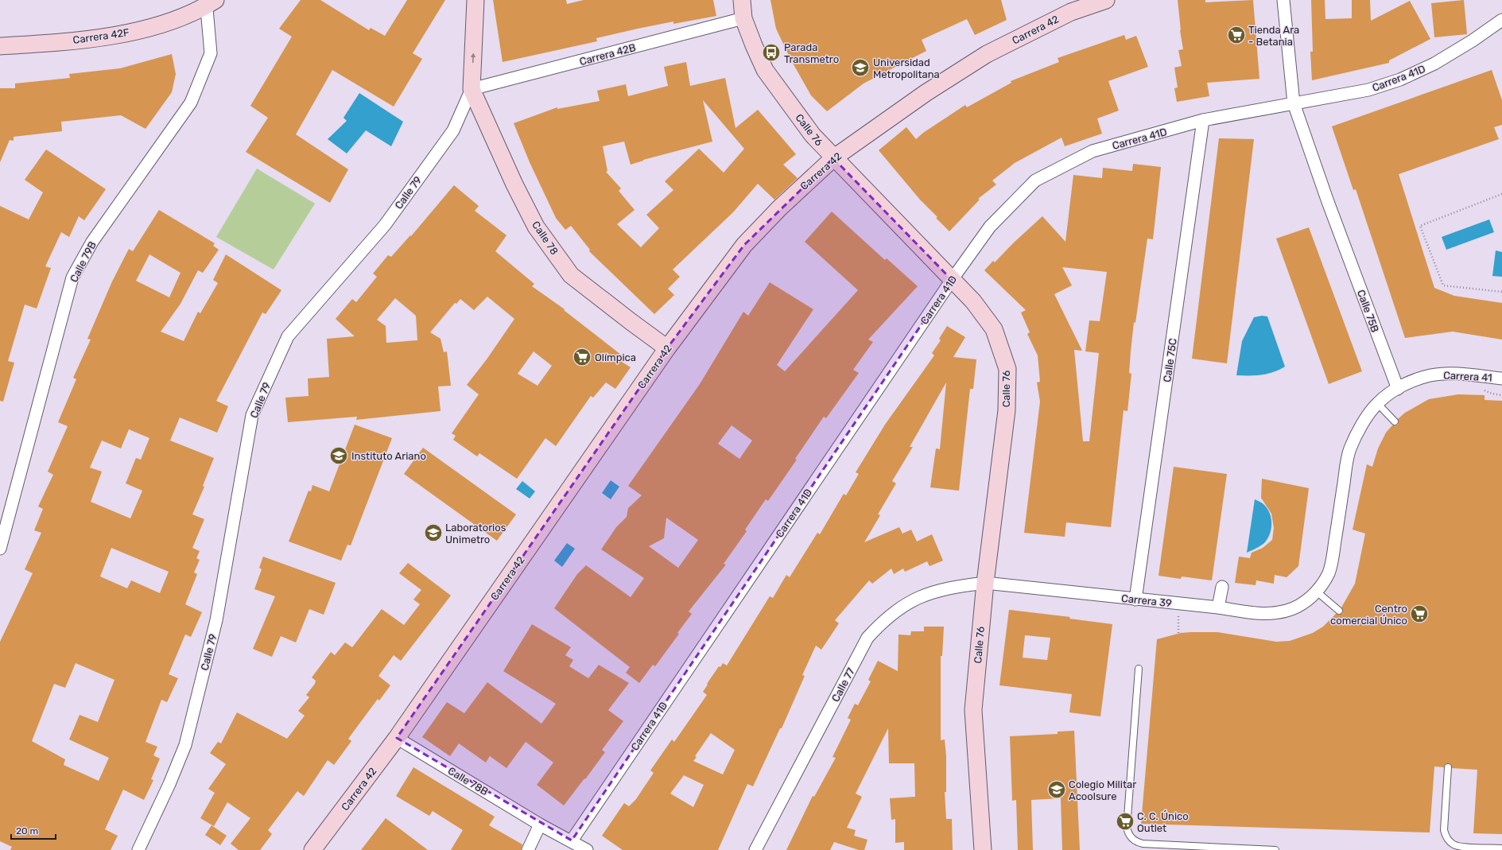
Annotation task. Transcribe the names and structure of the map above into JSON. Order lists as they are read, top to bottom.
{
  "streets": {
    "street": [
      "Carrera 42",
      "Carrera 42F",
      "Carrera 42B",
      "Carrera 41D",
      "Calle 76",
      "Calle 79",
      "Calle 78",
      "Calle 79B",
      "Calle 75B",
      "Calle 75C",
      "Carrera 41",
      "Carrera 39",
      "Calle 77",
      "Calle 78B"
    ]
  },
  "crossings": [
    ["Carrera 42", "Calle 76"],
    ["Carrera 42", "Calle 78"],
    ["Carrera 42", "Calle 78B"],
    ["Carrera 42F", "Calle 79B"],
    ["Carrera 42B", "Calle 76"],
    ["Carrera 42B", "Calle 79"],
    ["Carrera 42B", "Calle 78"],
    ["Carrera 41D", "Calle 76"],
    ["Carrera 41D", "Calle 75B"],
    ["Carrera 41D", "Calle 75C"],
    ["Carrera 41D", "Calle 78B"],
    ["Calle 76", "Carrera 39"],
    ["Calle 76", "Calle 77"],
    ["Calle 79", "Calle 78"],
    ["Calle 75B", "Carrera 41"],
    ["Calle 75C", "Carrera 39"],
    ["Carrera 39", "Calle 77"]
  ],
  "places": {
    "supermarket": [
      "Tienda Ara - Betania",
      "Olímpica",
      "Centro comercial Único",
      "C. C. Único Outlet"
    ],
    "bus stop": ["Parada Transmetro"],
    "school or university": [
      "Universidad Metropolitana",
      "Instituto Ariano",
      "Laboratorios Unimetro",
      "Colegio Militar Acoolsure"
    ]
  },
  "scale_bar": "20 m"
}
